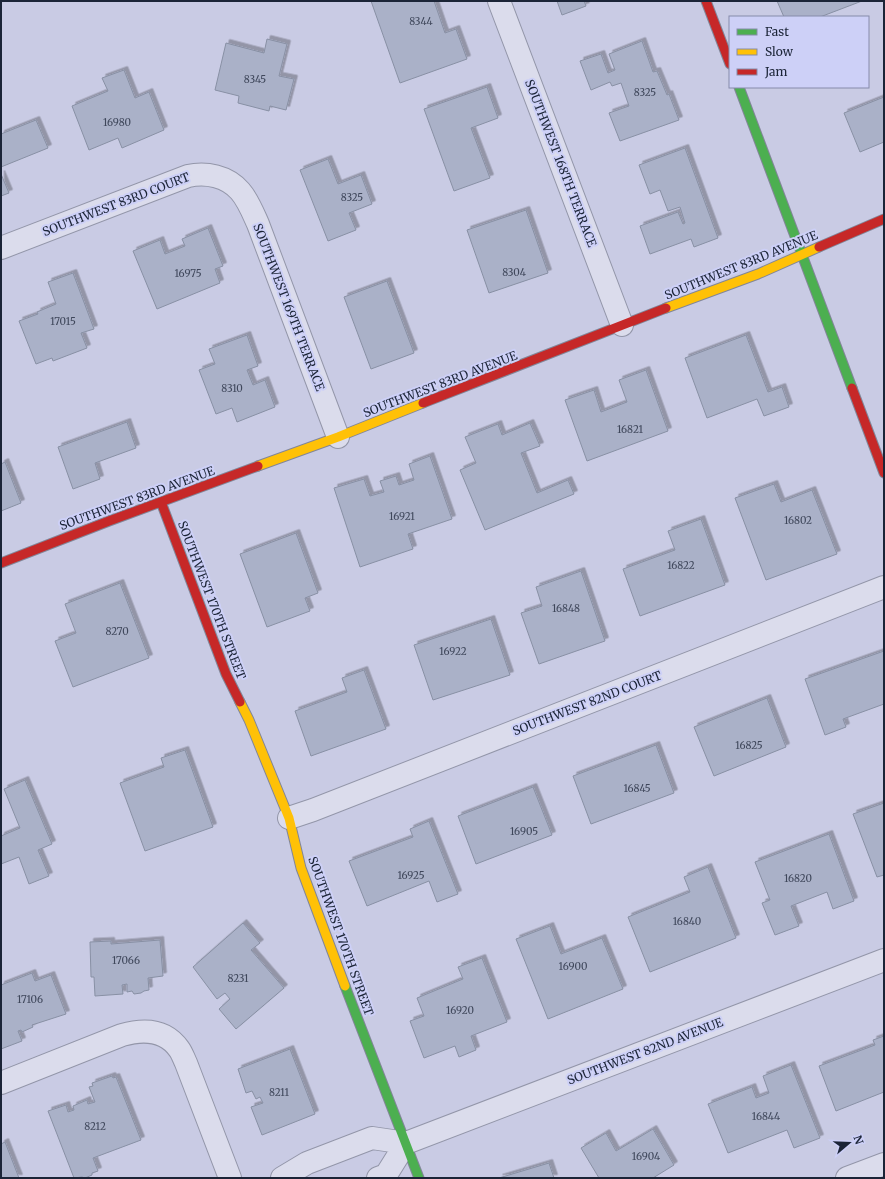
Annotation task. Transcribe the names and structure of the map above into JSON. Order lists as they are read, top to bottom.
{
  "streets": {
    "street": [
      "SOUTHWEST 168TH TERRACE",
      "SOUTHWEST 83RD COURT",
      "SOUTHWEST 83RD AVENUE",
      "SOUTHWEST 169TH TERRACE",
      "SOUTHWEST 170TH STREET",
      "SOUTHWEST 82ND COURT",
      "SOUTHWEST 82ND AVENUE"
    ]
  },
  "crossings": [
    ["SOUTHWEST 168TH TERRACE", "SOUTHWEST 83RD AVENUE"],
    ["SOUTHWEST 83RD COURT", "SOUTHWEST 169TH TERRACE"],
    ["SOUTHWEST 83RD AVENUE", "SOUTHWEST 169TH TERRACE"],
    ["SOUTHWEST 83RD AVENUE", "SOUTHWEST 170TH STREET"],
    ["SOUTHWEST 170TH STREET", "SOUTHWEST 82ND COURT"],
    ["SOUTHWEST 170TH STREET", "SOUTHWEST 82ND AVENUE"]
  ],
  "house_numbers": [
    "8344",
    "8345",
    "8325",
    "16980",
    "8325",
    "8304",
    "16975",
    "17015",
    "8310",
    "16821",
    "16921",
    "16802",
    "16822",
    "16848",
    "8270",
    "16922",
    "16825",
    "16845",
    "16905",
    "16925",
    "16820",
    "16840",
    "17066",
    "16900",
    "8231",
    "17106",
    "16920",
    "8211",
    "16844",
    "8212",
    "16904"
  ],
  "legend": ["Fast", "Slow", "Jam"],
  "north": "right"
}
